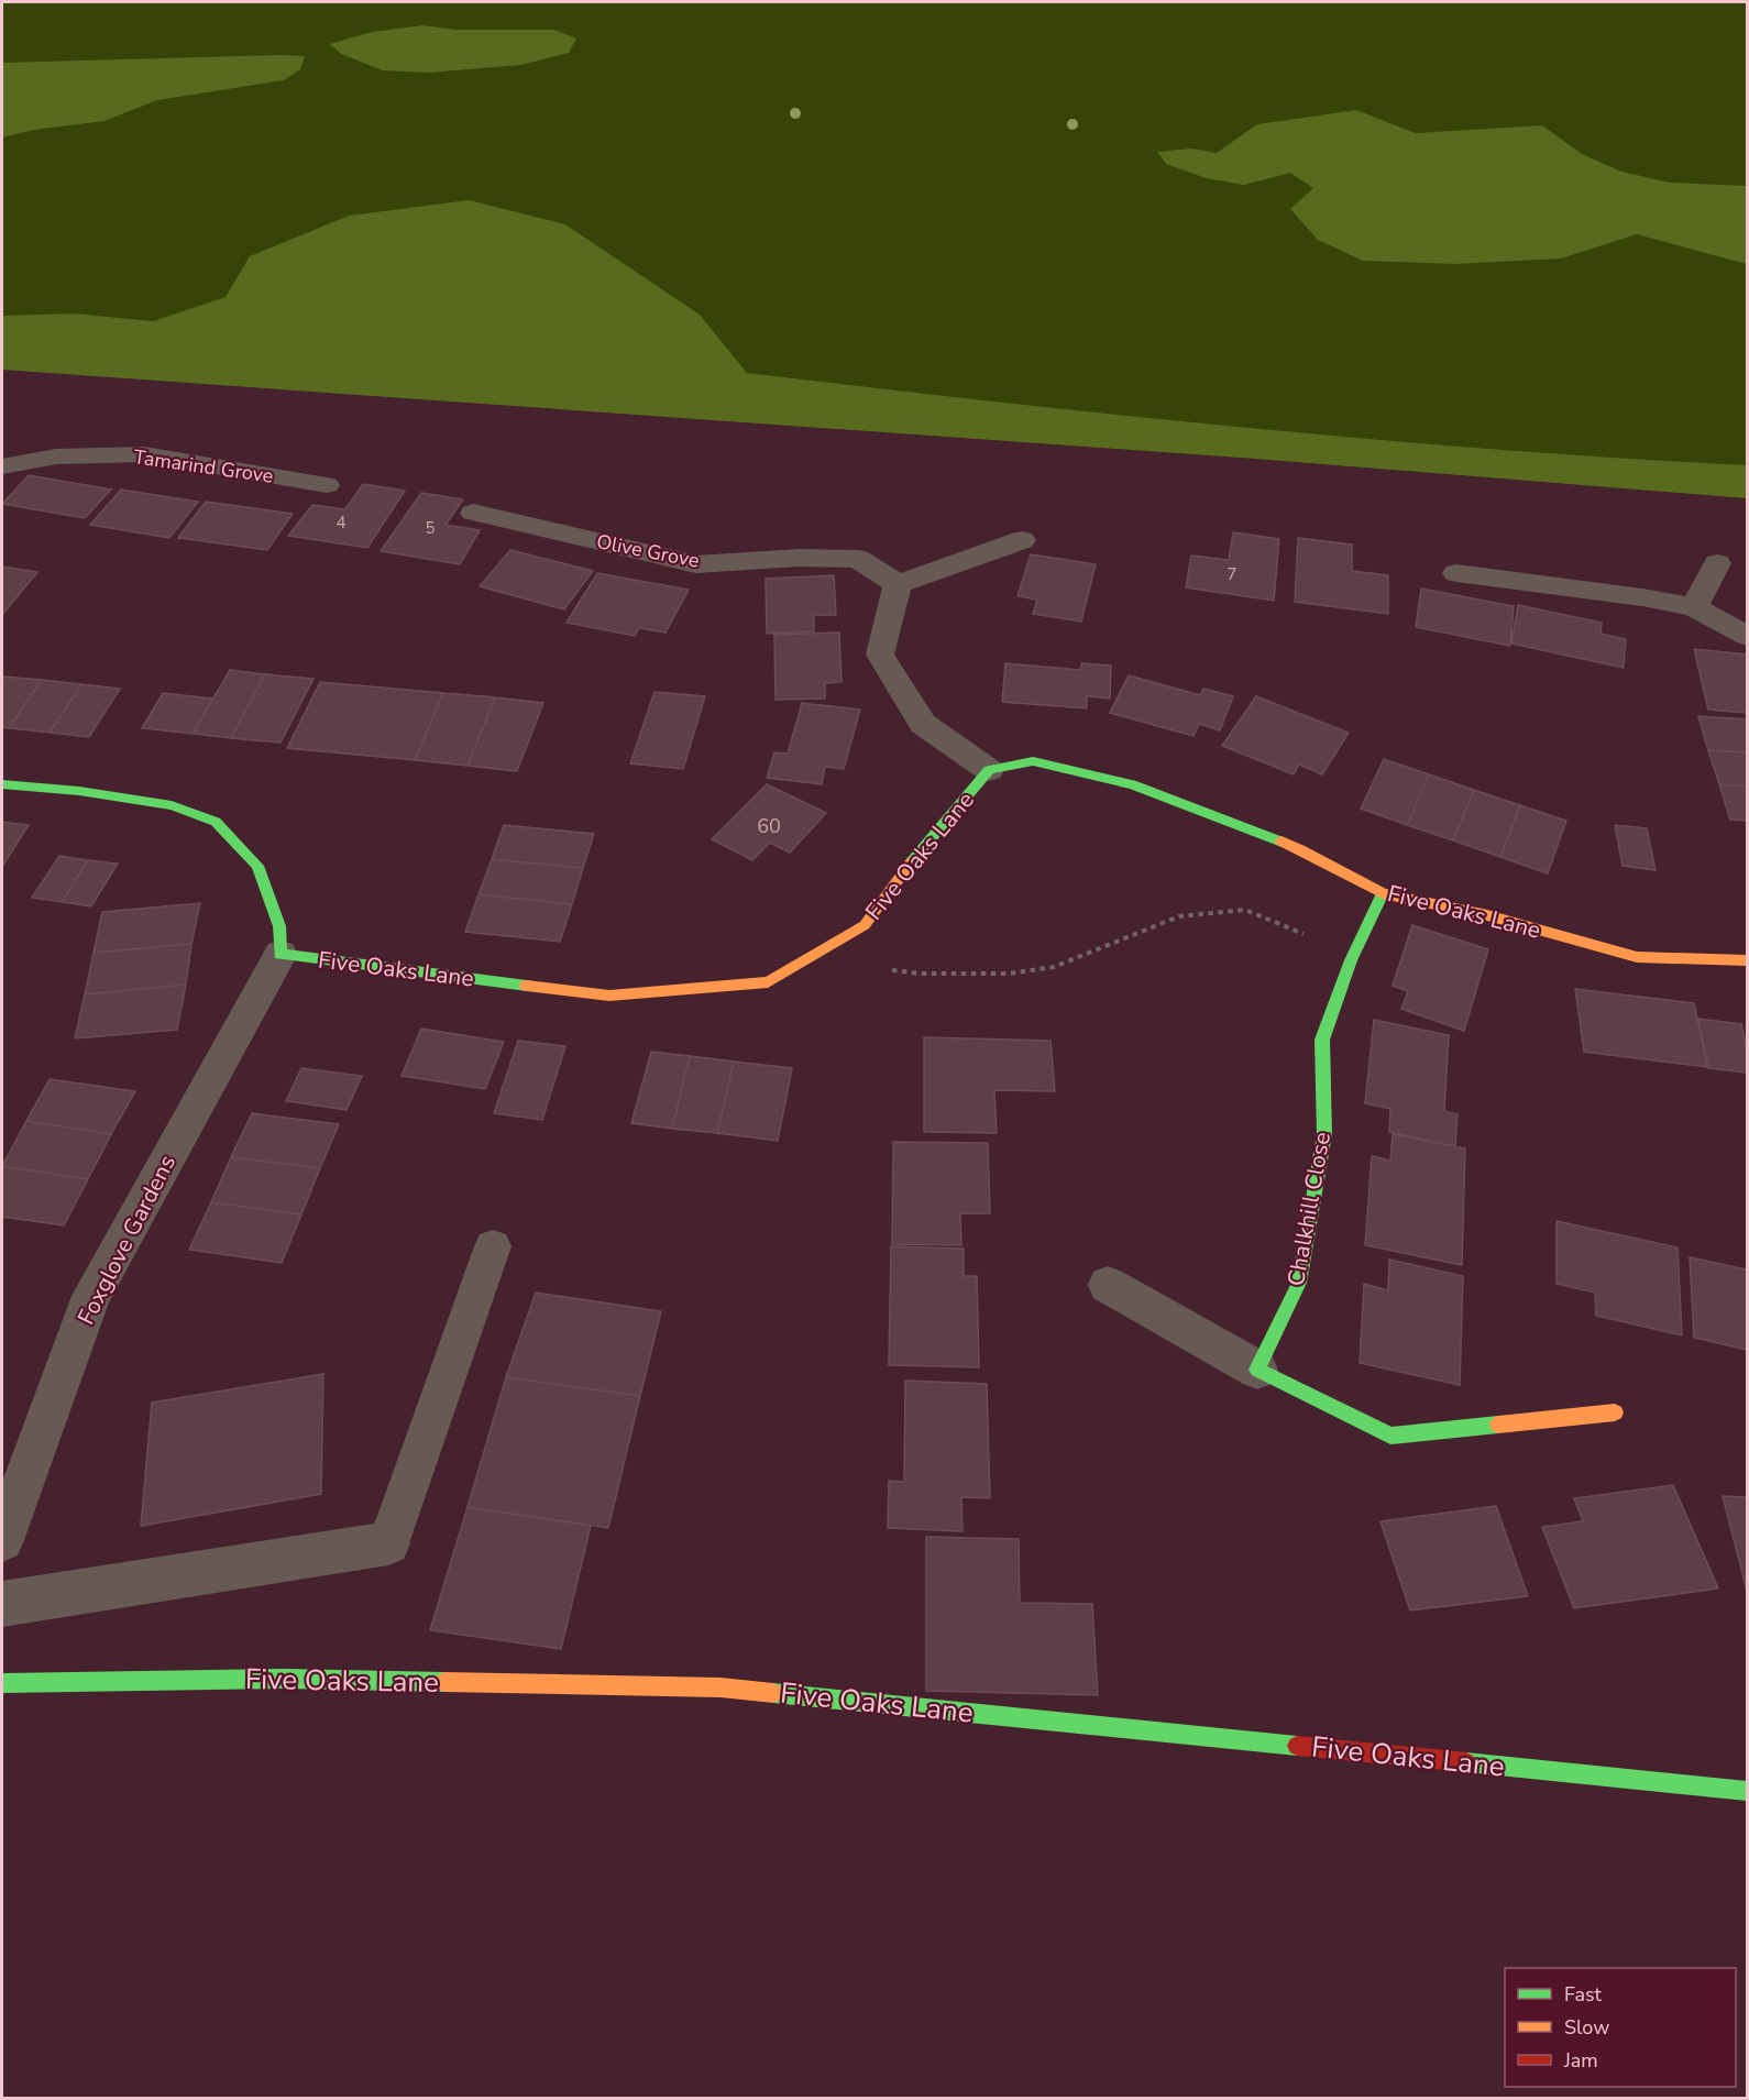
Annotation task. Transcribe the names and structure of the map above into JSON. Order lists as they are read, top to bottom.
{
  "streets": {
    "street": [
      "Tamarind Grove",
      "Olive Grove",
      "Five Oaks Lane",
      "Chalkhill Close",
      "Foxglove Gardens"
    ]
  },
  "crossings": [
    ["Five Oaks Lane", "Chalkhill Close"],
    ["Five Oaks Lane", "Foxglove Gardens"]
  ],
  "house_numbers": [
    "4",
    "5",
    "7",
    "60"
  ],
  "legend": ["Fast", "Slow", "Jam"]
}
